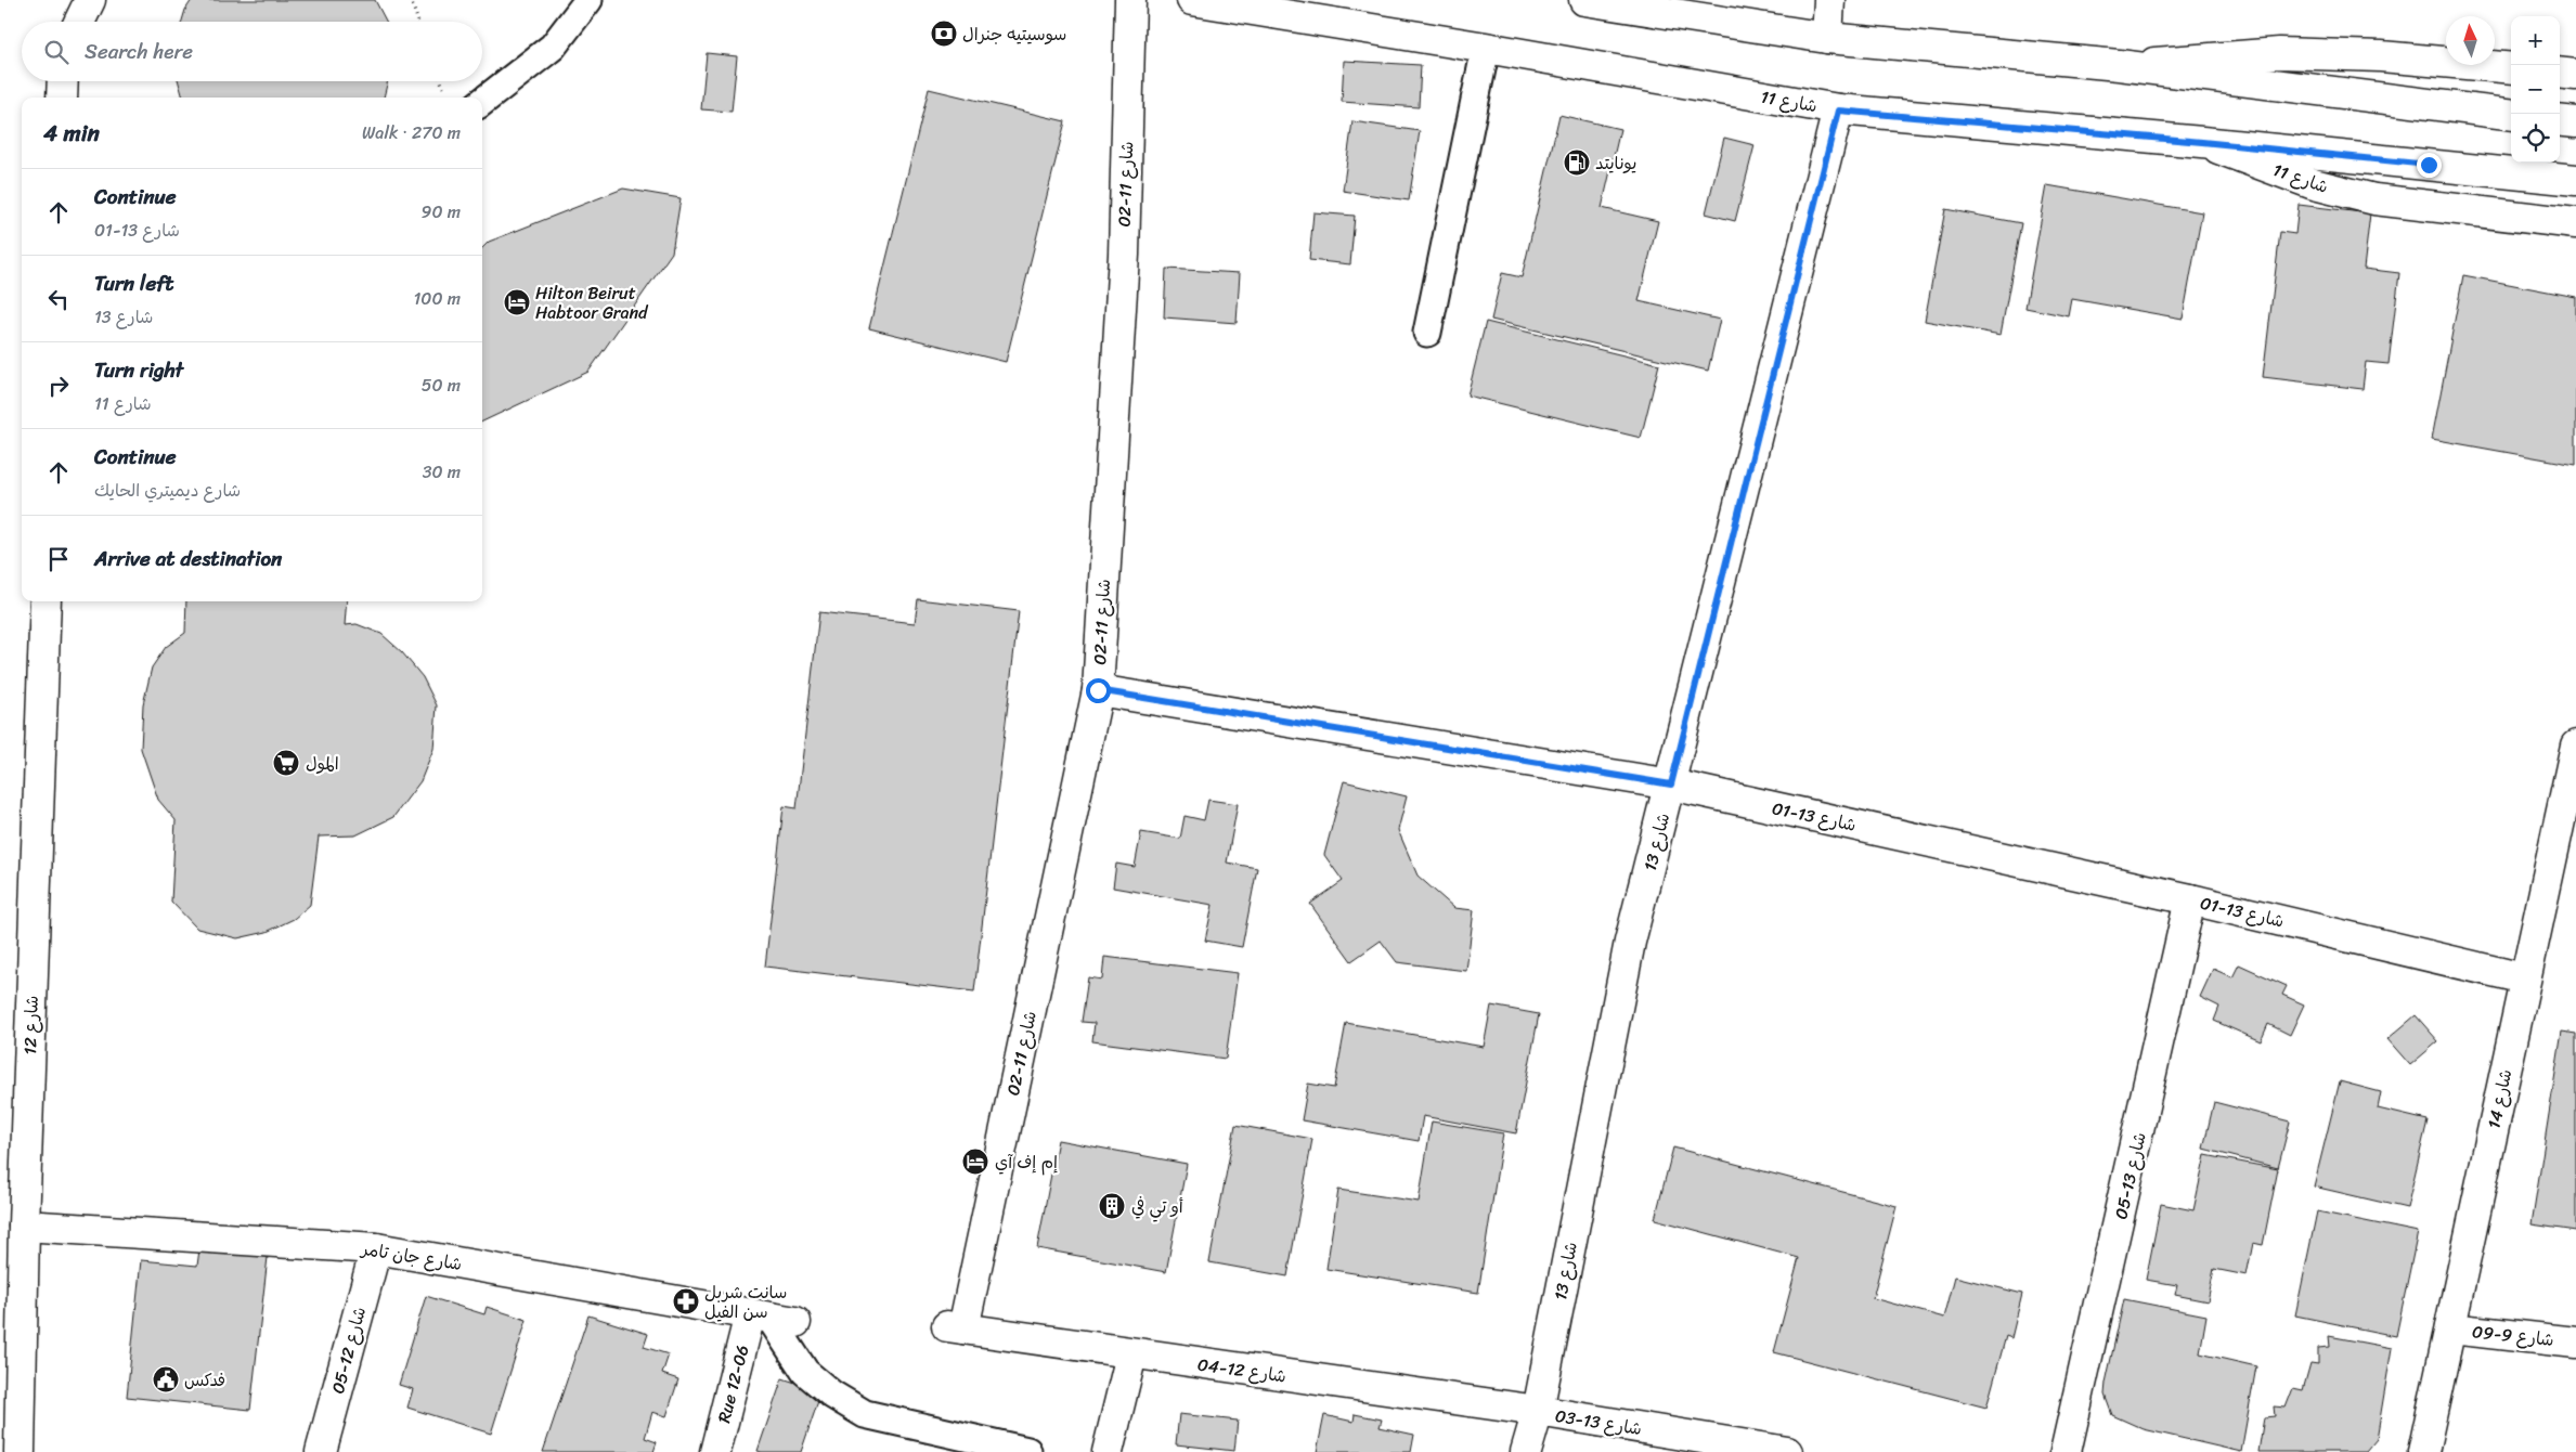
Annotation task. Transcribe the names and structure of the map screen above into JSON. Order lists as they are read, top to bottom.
{
  "streets": {
    "main road": [
      "شارع 11",
      "شارع 11-02",
      "شارع 13-01",
      "شارع 13",
      "شارع 12",
      "شارع 14",
      "شارع 13-05",
      "شارع جان تامر",
      "شارع 9-09",
      "شارع 12-05",
      "شارع 12-04",
      "Rue 12-06",
      "شارع 13-03"
    ]
  },
  "crossings": [
    ["شارع 11", "شارع 13"],
    ["شارع 11-02", "شارع 13-01"],
    ["شارع 11-02", "شارع 12-04"],
    ["شارع 13-01", "شارع 13"],
    ["شارع 13-01", "شارع 14"],
    ["شارع 13-01", "شارع 13-05"],
    ["شارع 13", "شارع 12-04"],
    ["شارع 13", "شارع 13-03"],
    ["شارع 12", "شارع جان تامر"],
    ["شارع 14", "شارع 9-09"],
    ["شارع جان تامر", "شارع 12-05"],
    ["شارع جان تامر", "Rue 12-06"],
    ["شارع 12-04", "شارع 13-03"]
  ],
  "places": {
    "bank": ["سوسيتيه جنرال"],
    "fuel station": ["يونايتد"],
    "hotel": ["Hilton Beirut Habtoor Grand", "إم إف آي"],
    "supermarket": ["المول"],
    "building": ["أو تي في"],
    "pharmacy": ["سانت شربل سن الفيل"],
    "public building": ["فدكس"]
  },
  "north": "top",
  "page": {
    "map_buttons": ["+", "−"],
    "search": "Search here",
    "heading": ["4 min", "Walk · 270 m"],
    "list": [
      ["Continue", "شارع 13-01", "90 m"],
      ["Turn left", "شارع 13", "100 m"],
      ["Turn right", "شارع 11", "50 m"],
      ["Continue", "شارع ديميتري الحايك", "30 m"],
      "Arrive at destination"
    ]
  }
}
